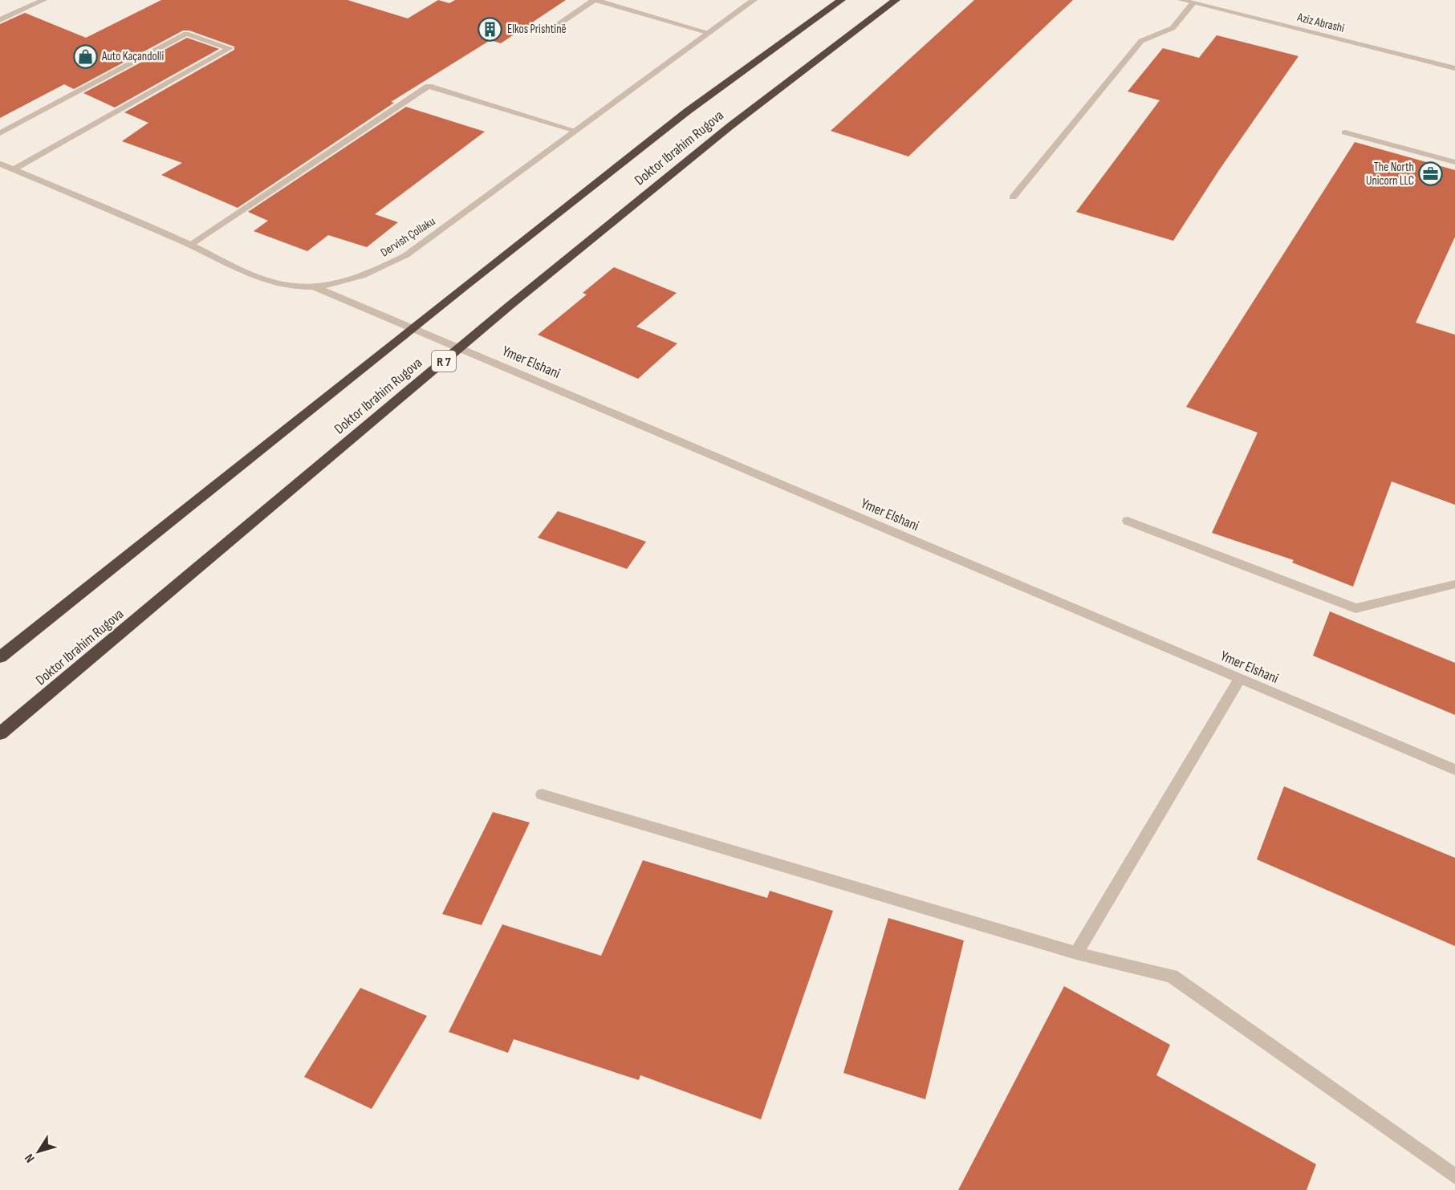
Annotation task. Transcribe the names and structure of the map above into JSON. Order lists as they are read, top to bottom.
{
  "streets": {
    "highway": ["Doktor Ibrahim Rugova", "R 7"],
    "street": ["Aziz Abrashi", "Dervish Çollaku", "Ymer Elshani"]
  },
  "crossings": [
    ["Dervish Çollaku", "Ymer Elshani"]
  ],
  "places": {
    "building": ["Elkos Prishtinë"],
    "shop": ["Auto Kaçandolli"],
    "office": ["The North Unicorn LLC"]
  },
  "north": "bottom left"
}
